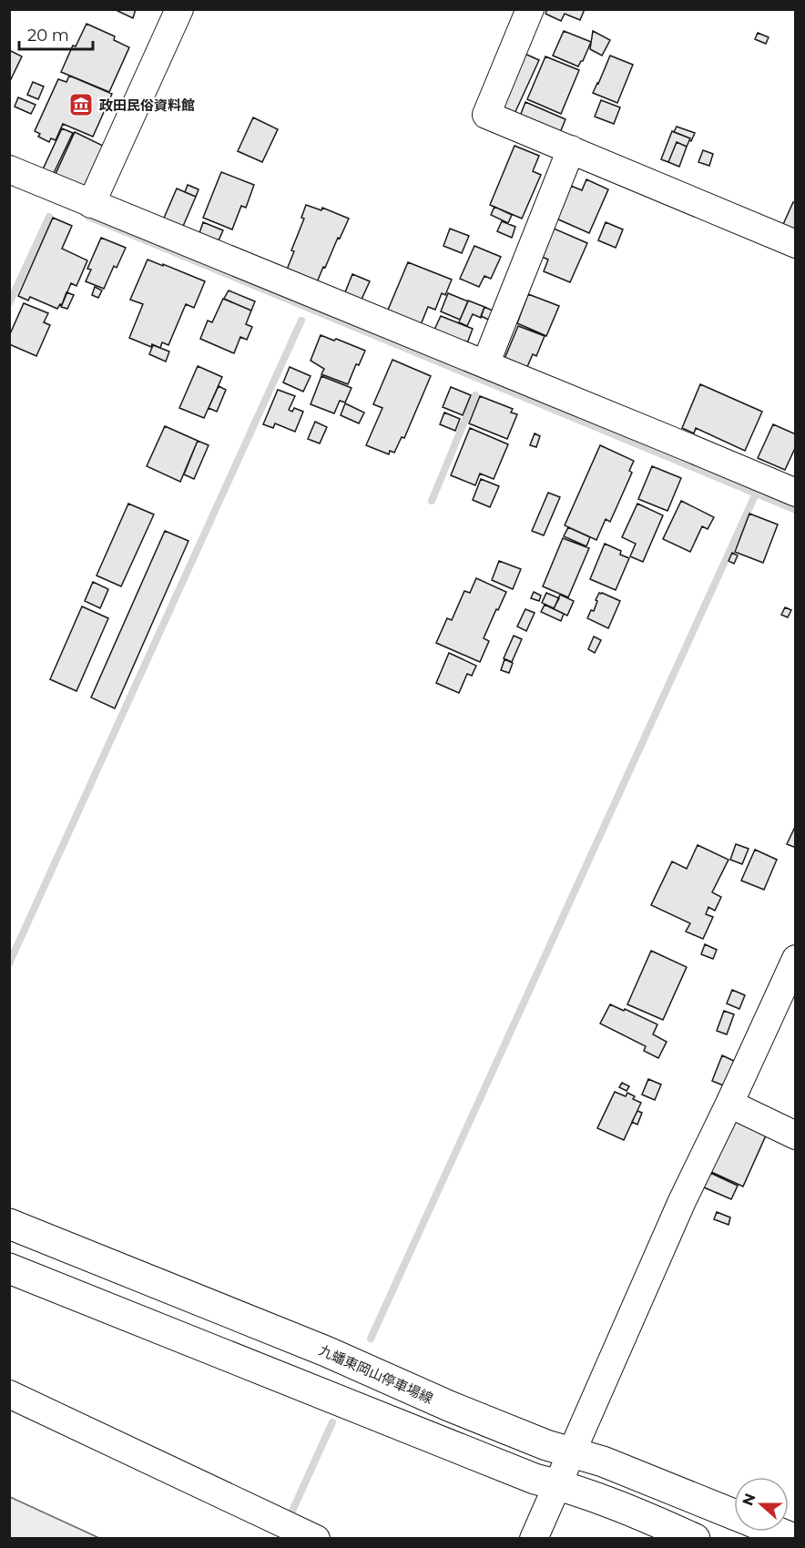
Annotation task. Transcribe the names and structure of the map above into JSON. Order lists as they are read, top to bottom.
{
  "streets": {
    "main road": ["九蟠東岡山停車場線"]
  },
  "places": {
    "museum": ["政田民俗資料館"]
  },
  "scale_bar": "20 m",
  "north": "left"
}
